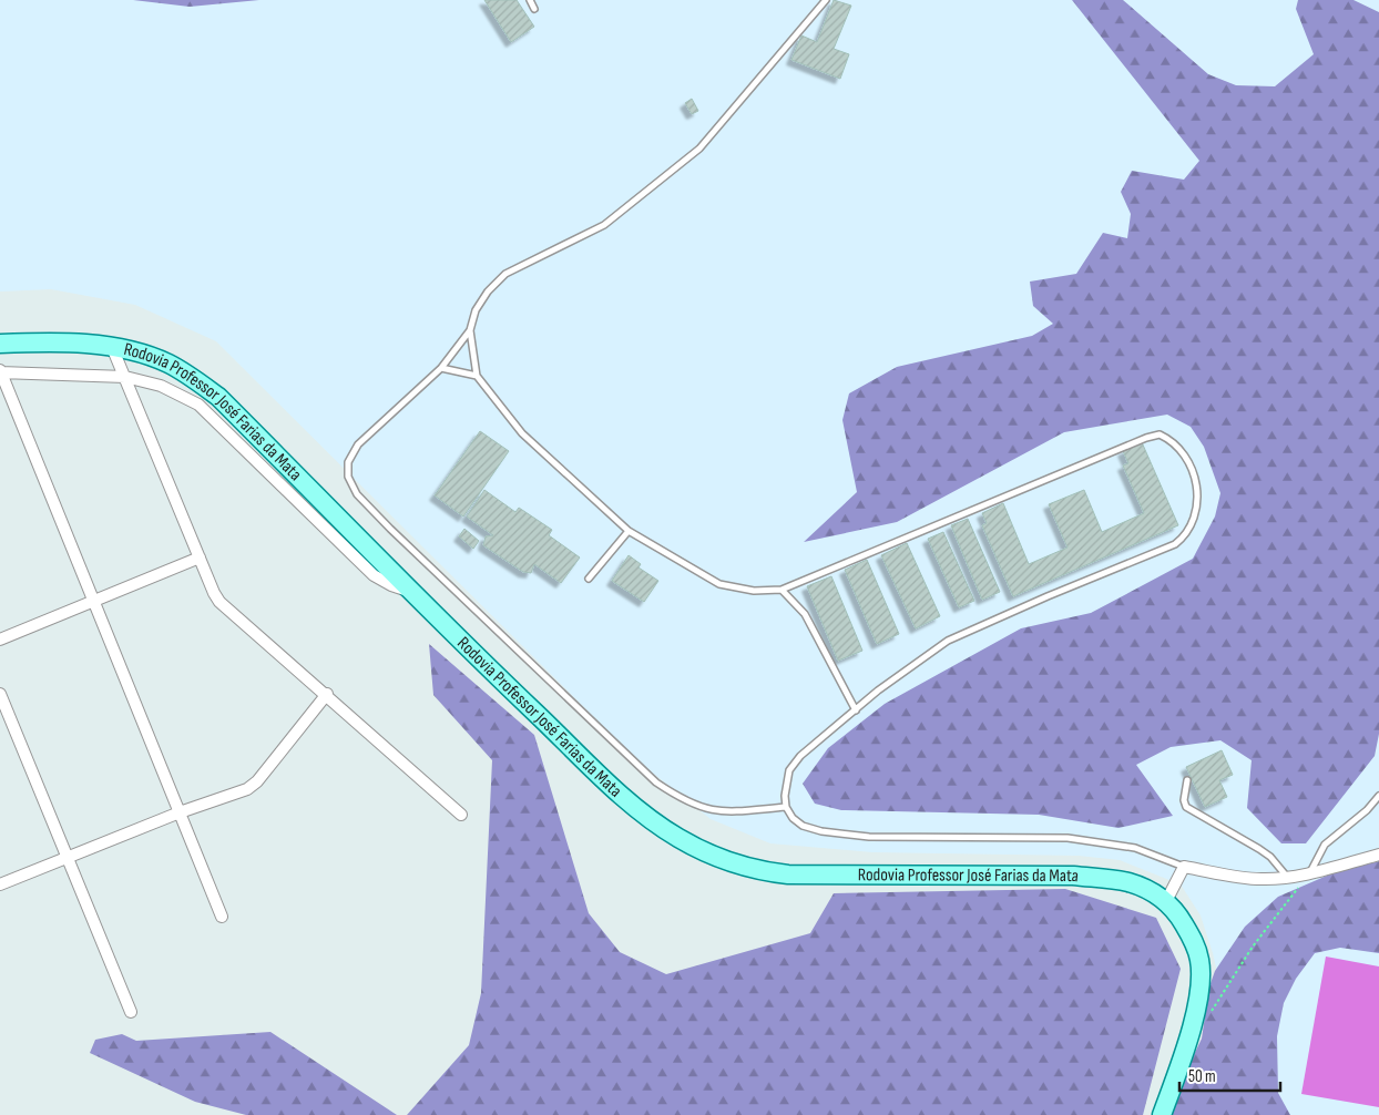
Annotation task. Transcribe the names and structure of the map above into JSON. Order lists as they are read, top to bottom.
{
  "streets": {
    "main road": ["Rodovia Professor José Farias da Mata"]
  },
  "scale_bar": "50 m"
}
